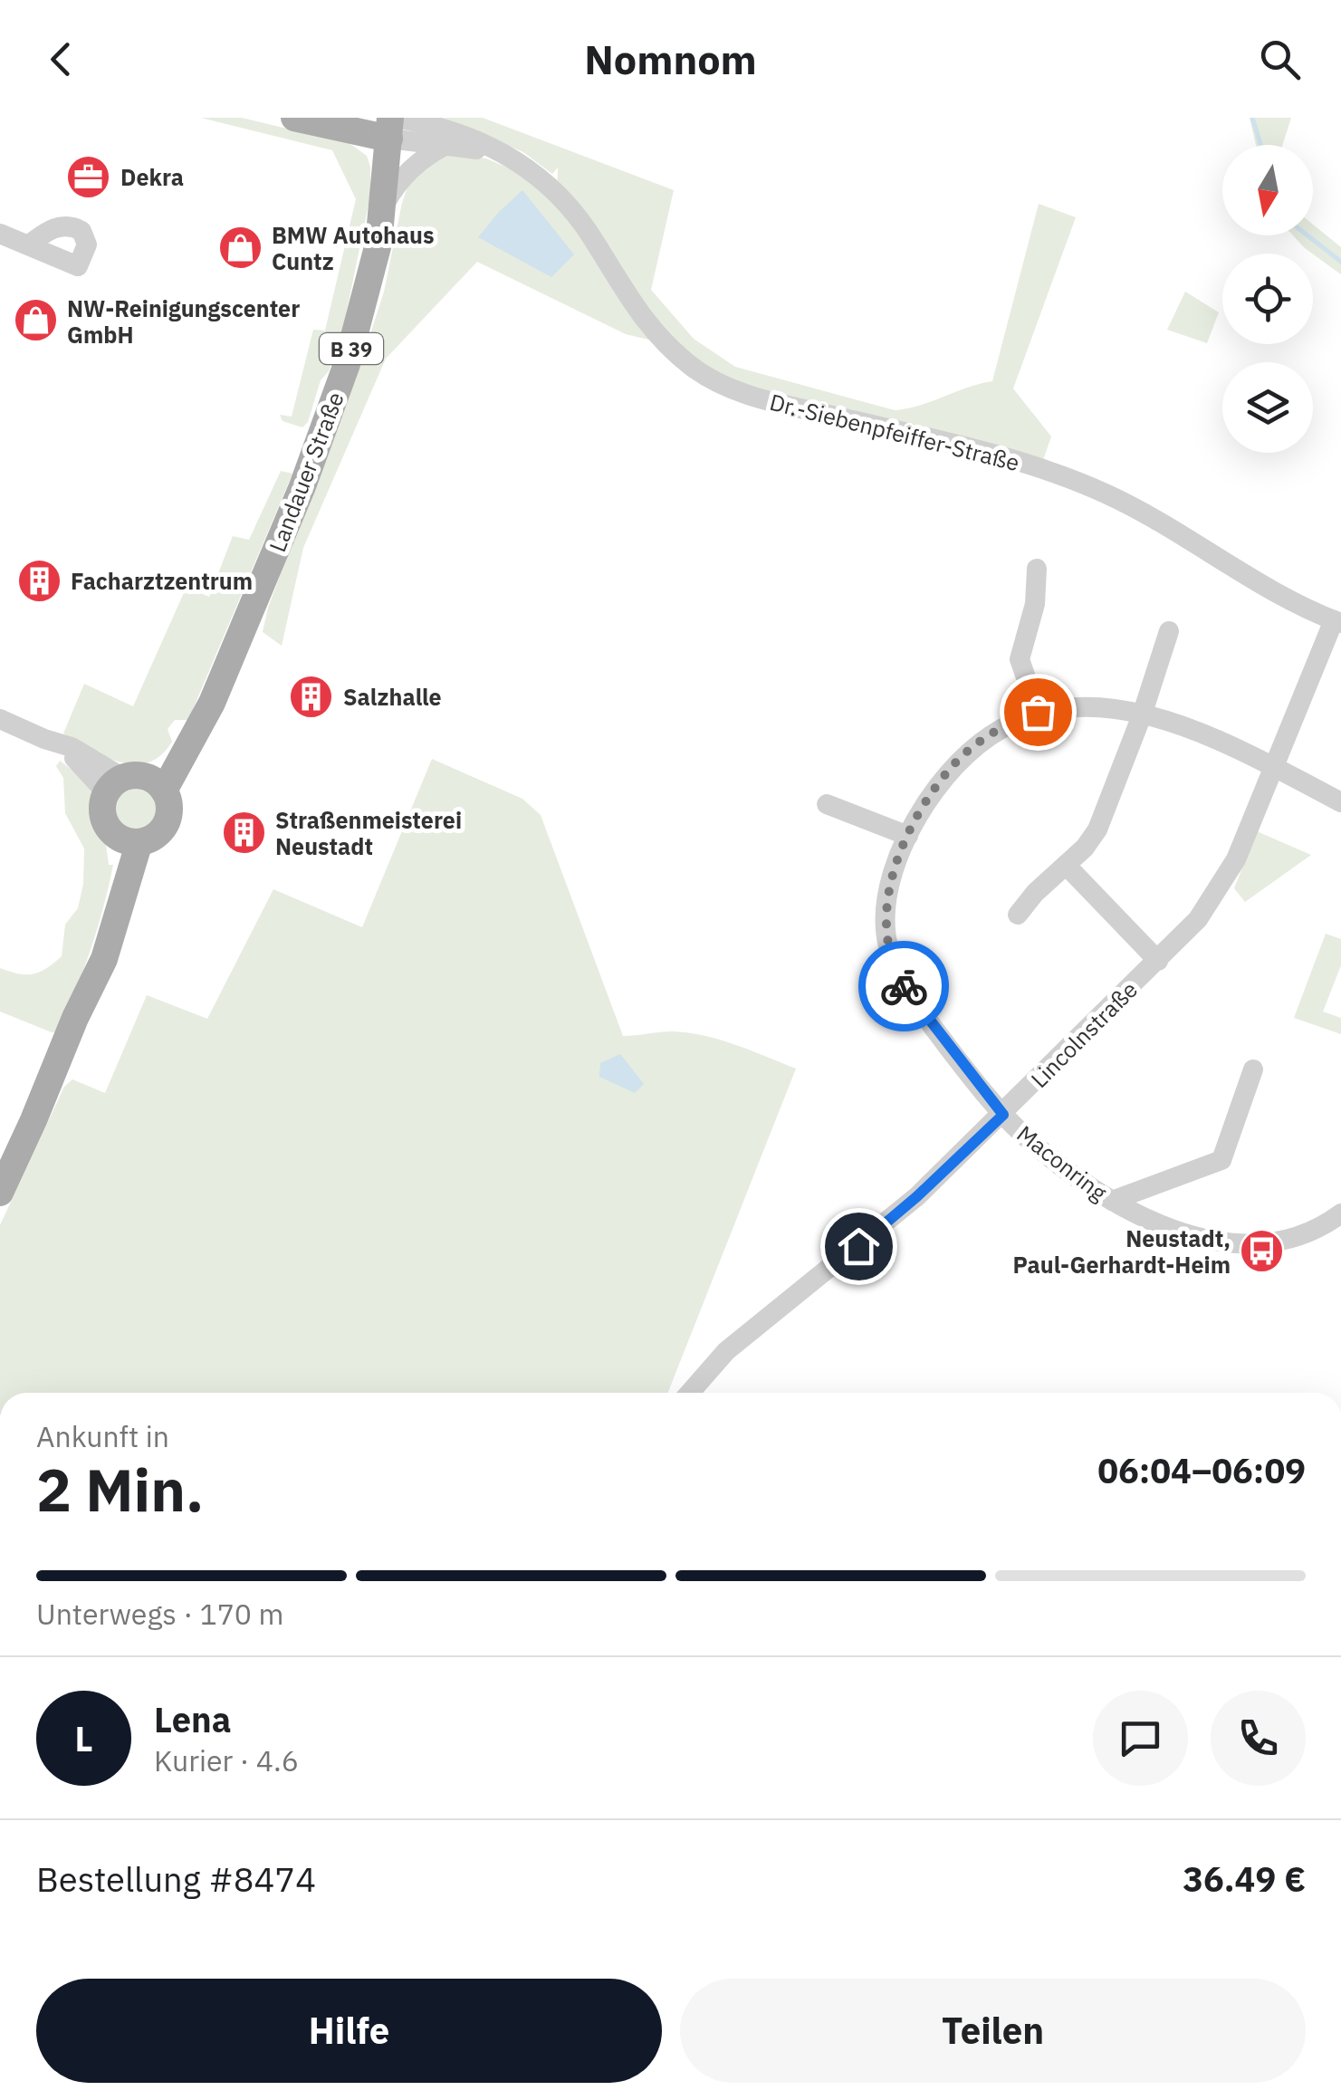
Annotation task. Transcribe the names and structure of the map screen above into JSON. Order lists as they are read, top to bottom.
{
  "streets": {
    "main road": ["B 39", "Landauer Straße"],
    "street": ["Dr.-Siebenpfeiffer-Straße", "Lincolnstraße", "Maconring"]
  },
  "crossings": [
    ["Dr.-Siebenpfeiffer-Straße", "Landauer Straße"],
    ["Dr.-Siebenpfeiffer-Straße", "Lincolnstraße"],
    ["Lincolnstraße", "Maconring"]
  ],
  "places": {
    "office": ["Dekra"],
    "shop": ["BMW Autohaus Cuntz", "NW-Reinigungscenter GmbH"],
    "building": ["Facharztzentrum", "Salzhalle", "Straßenmeisterei Neustadt"],
    "bus stop": ["Neustadt, Paul-Gerhardt-Heim"]
  },
  "north": "bottom",
  "page": {
    "header": "Nomnom",
    "heading": ["2 Min.", "Ankunft in", "06:04–06:09"],
    "panel": [
      "Lena",
      "Kurier · 4.6",
      "Bestellung #8474",
      "36.49 €"
    ],
    "bar": "Unterwegs · 170 m",
    "round": "L",
    "buttons": ["Hilfe", "Teilen"]
  }
}
